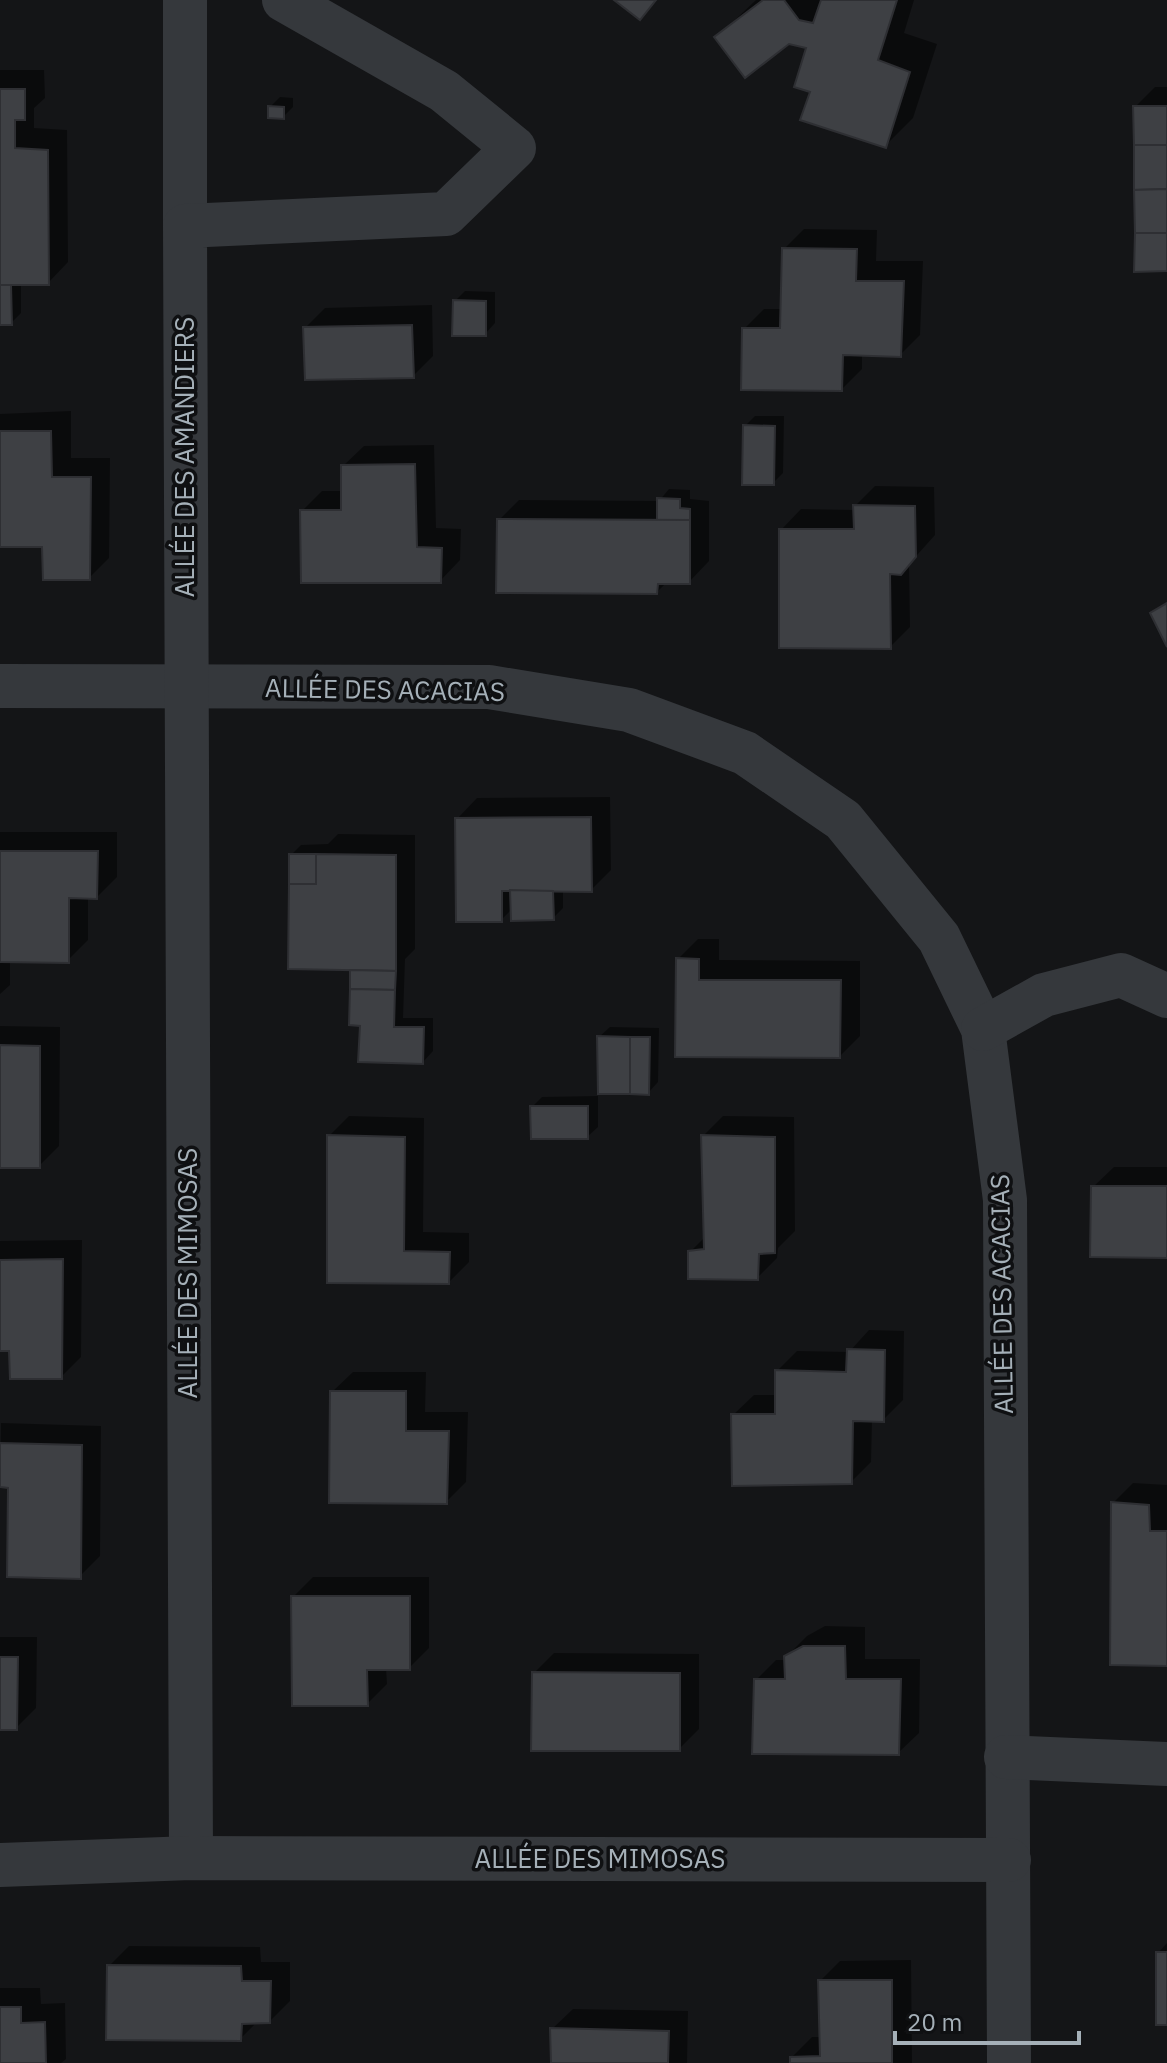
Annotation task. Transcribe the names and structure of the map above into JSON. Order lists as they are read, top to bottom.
{
  "streets": {
    "street": ["ALLÉE DES AMANDIERS", "ALLÉE DES ACACIAS", "ALLÉE DES MIMOSAS"]
  },
  "crossings": [
    ["ALLÉE DES AMANDIERS", "ALLÉE DES ACACIAS"],
    ["ALLÉE DES AMANDIERS", "ALLÉE DES MIMOSAS"],
    ["ALLÉE DES ACACIAS", "ALLÉE DES MIMOSAS"]
  ],
  "scale_bar": "20 m"
}
